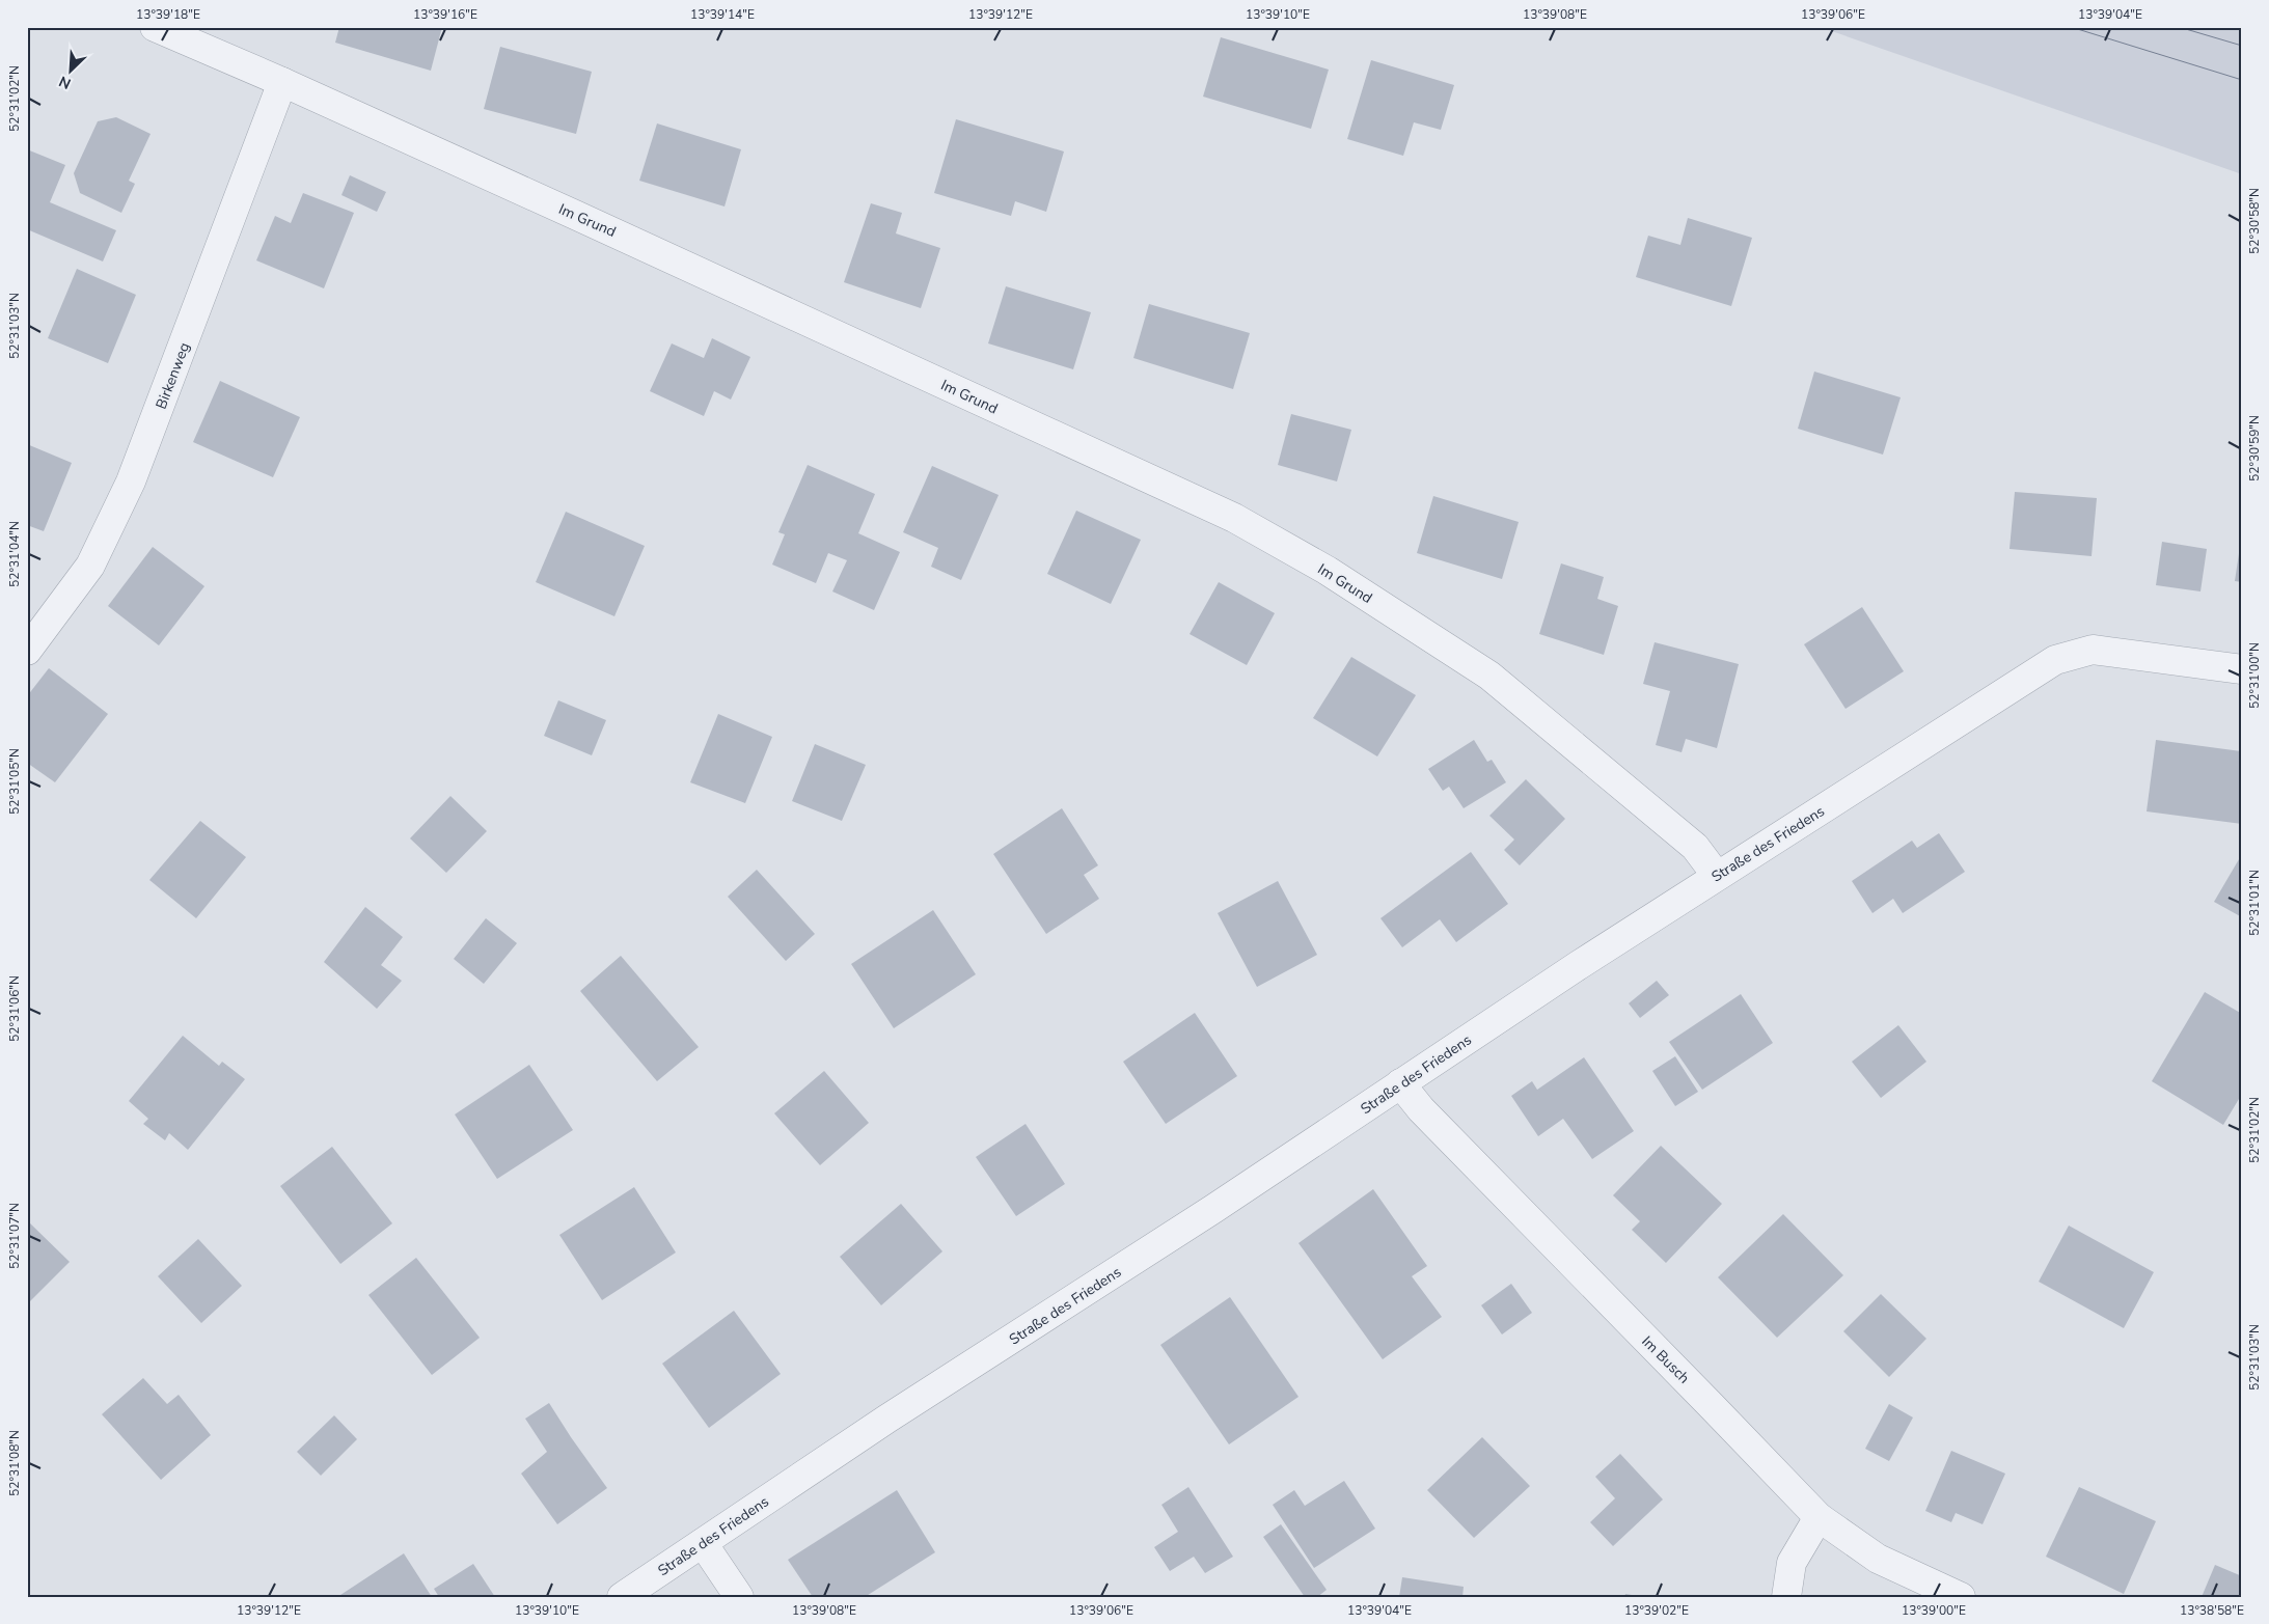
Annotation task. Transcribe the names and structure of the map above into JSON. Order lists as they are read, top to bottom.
{
  "streets": {
    "street": [
      "Im Grund",
      "Birkenweg",
      "Straße des Friedens",
      "Im Busch"
    ]
  },
  "crossings": [
    ["Im Grund", "Birkenweg"],
    ["Im Grund", "Straße des Friedens"],
    ["Straße des Friedens", "Im Busch"]
  ],
  "north": "bottom left",
  "coordinates": [
    "13°39'18\"E",
    "13°39'16\"E",
    "13°39'14\"E",
    "13°39'12\"E",
    "13°39'10\"E",
    "13°39'08\"E",
    "13°39'06\"E",
    "13°39'04\"E",
    "52°31'02\"N",
    "52°30'58\"N",
    "52°31'03\"N",
    "52°30'59\"N",
    "52°31'04\"N",
    "52°31'00\"N",
    "52°31'05\"N",
    "52°31'01\"N",
    "52°31'06\"N",
    "52°31'07\"N",
    "52°31'08\"N",
    "13°39'02\"E",
    "13°39'00\"E",
    "13°38'58\"E"
  ]
}
